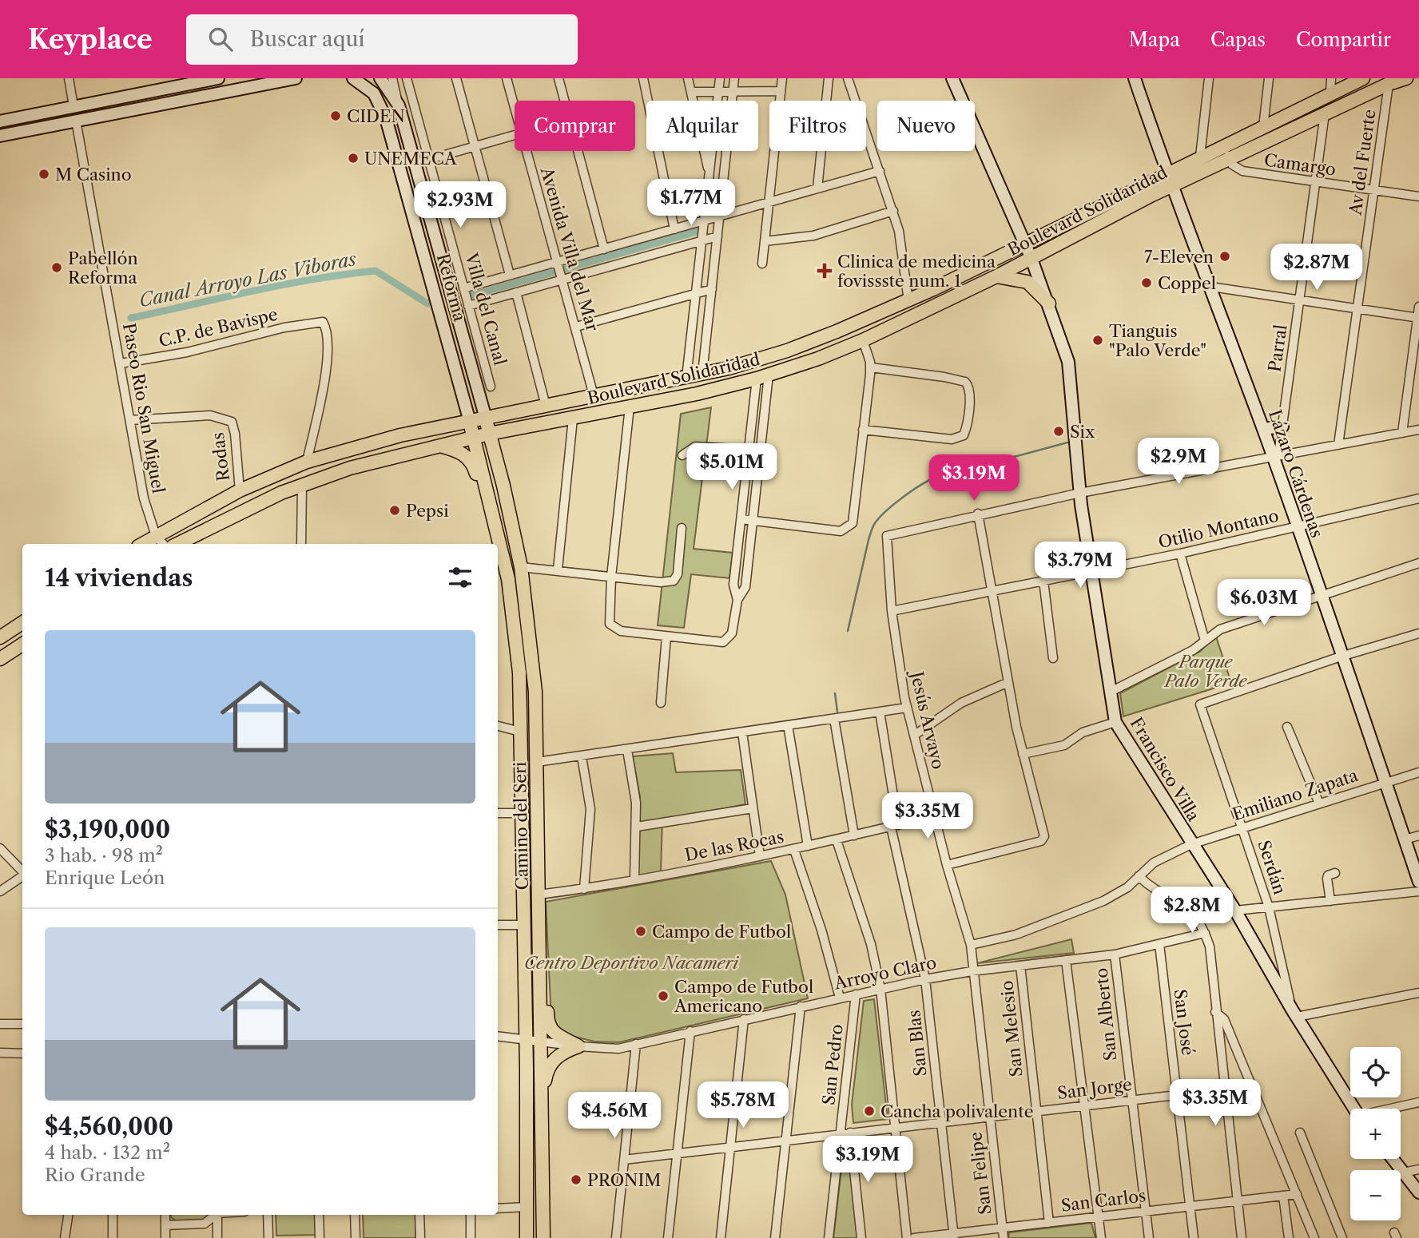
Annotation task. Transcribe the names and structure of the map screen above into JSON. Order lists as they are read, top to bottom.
{
  "streets": {
    "main road": [
      "Boulevard Solidaridad",
      "Reforma",
      "Lázaro Cárdenas",
      "Francisco Villa",
      "Camino del Seri"
    ],
    "street": [
      "Av del Fuerte",
      "Camargo",
      "Avenida Villa del Mar",
      "Villa del Canal",
      "C.P. de Bavispe",
      "Parral",
      "Paseo Rio San Miguel",
      "Rodas",
      "Otilio Montano",
      "Jesús Arvayo",
      "Emiliano Zapata",
      "De las Rocas",
      "Serdán",
      "Arroyo Claro",
      "San Alberto",
      "San José",
      "San Melesio",
      "San Blas",
      "San Pedro",
      "San Jorge",
      "San Felipe",
      "San Carlos"
    ]
  },
  "crossings": [
    ["Av del Fuerte", "Camargo"],
    ["Av del Fuerte", "Boulevard Solidaridad"],
    ["Camargo", "Boulevard Solidaridad"],
    ["Camargo", "Parral"],
    ["Boulevard Solidaridad", "Avenida Villa del Mar"],
    ["Boulevard Solidaridad", "Reforma"],
    ["Boulevard Solidaridad", "C.P. de Bavispe"],
    ["Boulevard Solidaridad", "Parral"],
    ["Boulevard Solidaridad", "Paseo Rio San Miguel"],
    ["Boulevard Solidaridad", "Rodas"],
    ["Boulevard Solidaridad", "Lázaro Cárdenas"],
    ["Boulevard Solidaridad", "Francisco Villa"],
    ["Boulevard Solidaridad", "Camino del Seri"],
    ["Reforma", "Camino del Seri"],
    ["C.P. de Bavispe", "Paseo Rio San Miguel"],
    ["Parral", "Lázaro Cárdenas"],
    ["Paseo Rio San Miguel", "Rodas"],
    ["Lázaro Cárdenas", "Otilio Montano"],
    ["Lázaro Cárdenas", "Emiliano Zapata"],
    ["Lázaro Cárdenas", "Serdán"],
    ["Otilio Montano", "Jesús Arvayo"],
    ["Otilio Montano", "Francisco Villa"],
    ["Jesús Arvayo", "Emiliano Zapata"],
    ["Jesús Arvayo", "De las Rocas"],
    ["Jesús Arvayo", "Arroyo Claro"],
    ["Jesús Arvayo", "San Felipe"],
    ["Francisco Villa", "Emiliano Zapata"],
    ["Francisco Villa", "Serdán"],
    ["Emiliano Zapata", "Serdán"],
    ["Camino del Seri", "De las Rocas"],
    ["Camino del Seri", "Arroyo Claro"],
    ["De las Rocas", "San Blas"],
    ["Arroyo Claro", "San Alberto"],
    ["Arroyo Claro", "San José"],
    ["Arroyo Claro", "San Melesio"],
    ["Arroyo Claro", "San Blas"],
    ["Arroyo Claro", "San Pedro"],
    ["Arroyo Claro", "San Felipe"],
    ["San Alberto", "San Jorge"],
    ["San Alberto", "San Carlos"],
    ["San José", "San Jorge"],
    ["San José", "San Carlos"],
    ["San Melesio", "San Jorge"],
    ["San Melesio", "San Carlos"],
    ["San Blas", "San Jorge"],
    ["San Blas", "San Carlos"],
    ["San Pedro", "San Jorge"],
    ["San Jorge", "San Felipe"],
    ["San Felipe", "San Carlos"]
  ],
  "water": ["Canal Arroyo Las Viboras"],
  "parks": ["Parque Palo Verde", "Centro Deportivo Nacameri"],
  "places": {
    "other": [
      "CIDEN",
      "UNEMECA",
      "M Casino",
      "7-Eleven",
      "Pabellón Reforma",
      "Coppel",
      "Tianguis \"Palo Verde\"",
      "Six",
      "Pepsi",
      "Campo de Futbol",
      "Campo de Futbol Americano",
      "Cancha polivalente",
      "PRONIM"
    ],
    "health": ["Clinica de medicina fovissste num. 1"]
  },
  "page": {
    "header": "Keyplace",
    "search": "Buscar aquí",
    "nav": ["Mapa", "Capas", "Compartir"],
    "chip": [
      "Comprar",
      "Alquilar",
      "Filtros",
      "Nuevo"
    ],
    "price": [
      "$1.77M",
      "$2.93M",
      "$2.87M",
      "$2.9M",
      "$5.01M",
      "$3.19M",
      "$3.79M",
      "$6.03M",
      "$3.35M",
      "$2.8M",
      "$3.35M",
      "$5.78M",
      "$4.56M",
      "$3.19M"
    ],
    "heading": "14 viviendas",
    "list": [
      {
        "name": "$3,190,000",
        "note": "3 hab. · 98 m² · Enrique León"
      },
      {
        "name": "$4,560,000",
        "note": "4 hab. · 132 m² · Rio Grande"
      }
    ],
    "map_buttons": ["+", "−"]
  }
}
